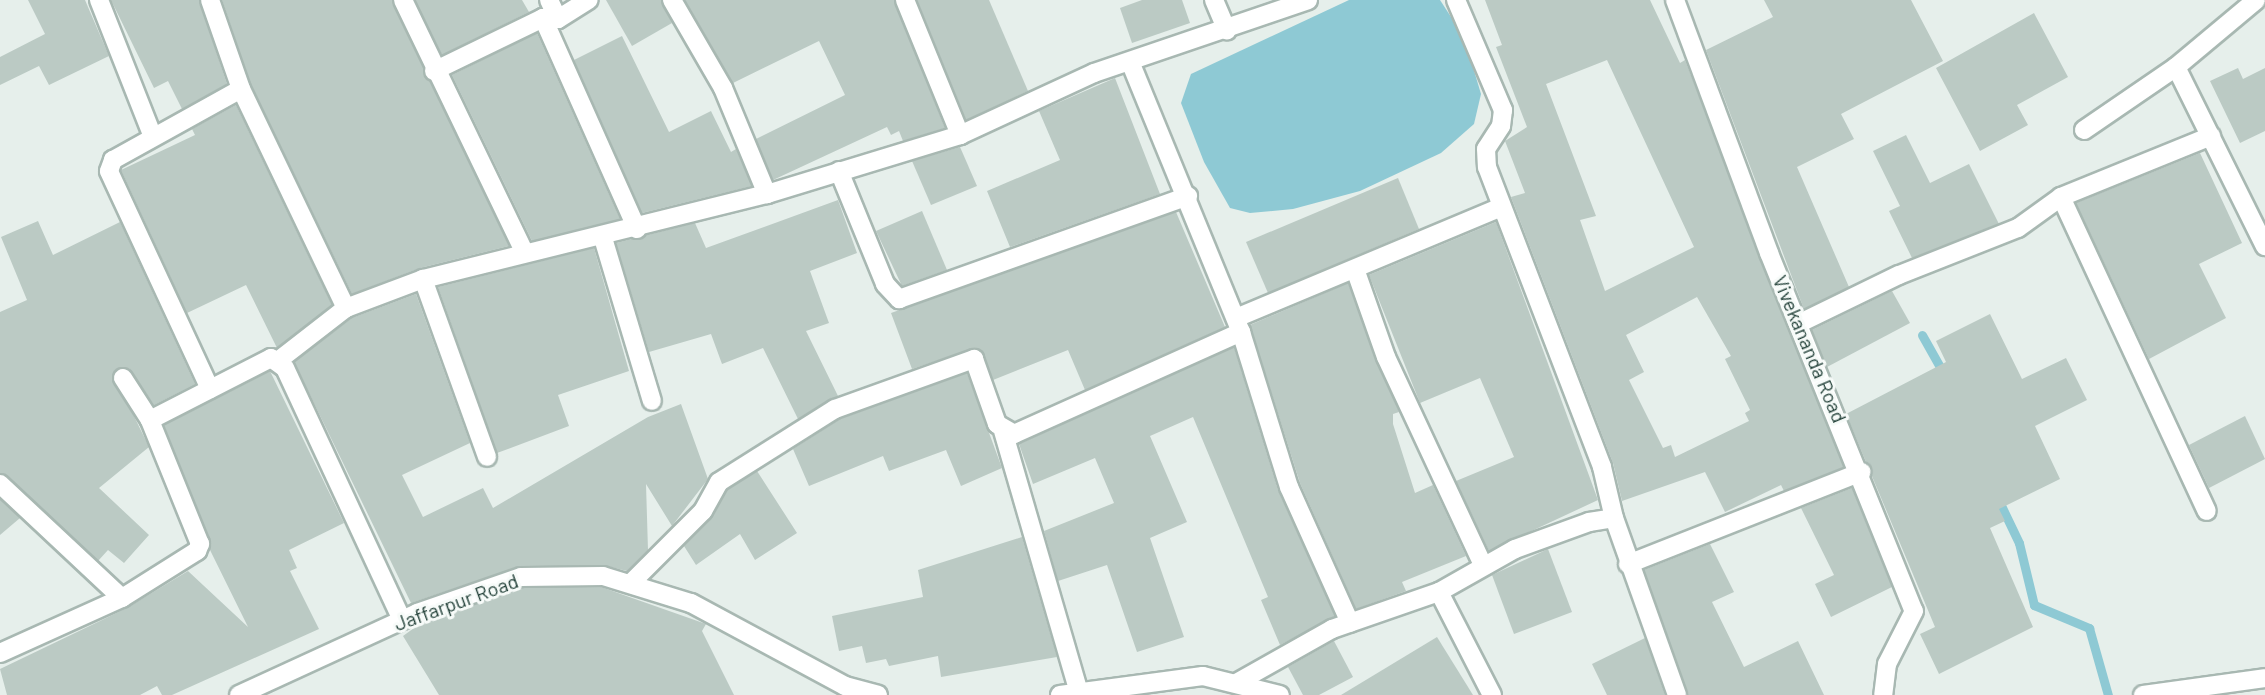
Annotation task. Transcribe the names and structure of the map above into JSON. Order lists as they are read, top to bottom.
{
  "streets": {
    "street": ["Vivekananda Road", "Jaffarpur Road"]
  }
}
